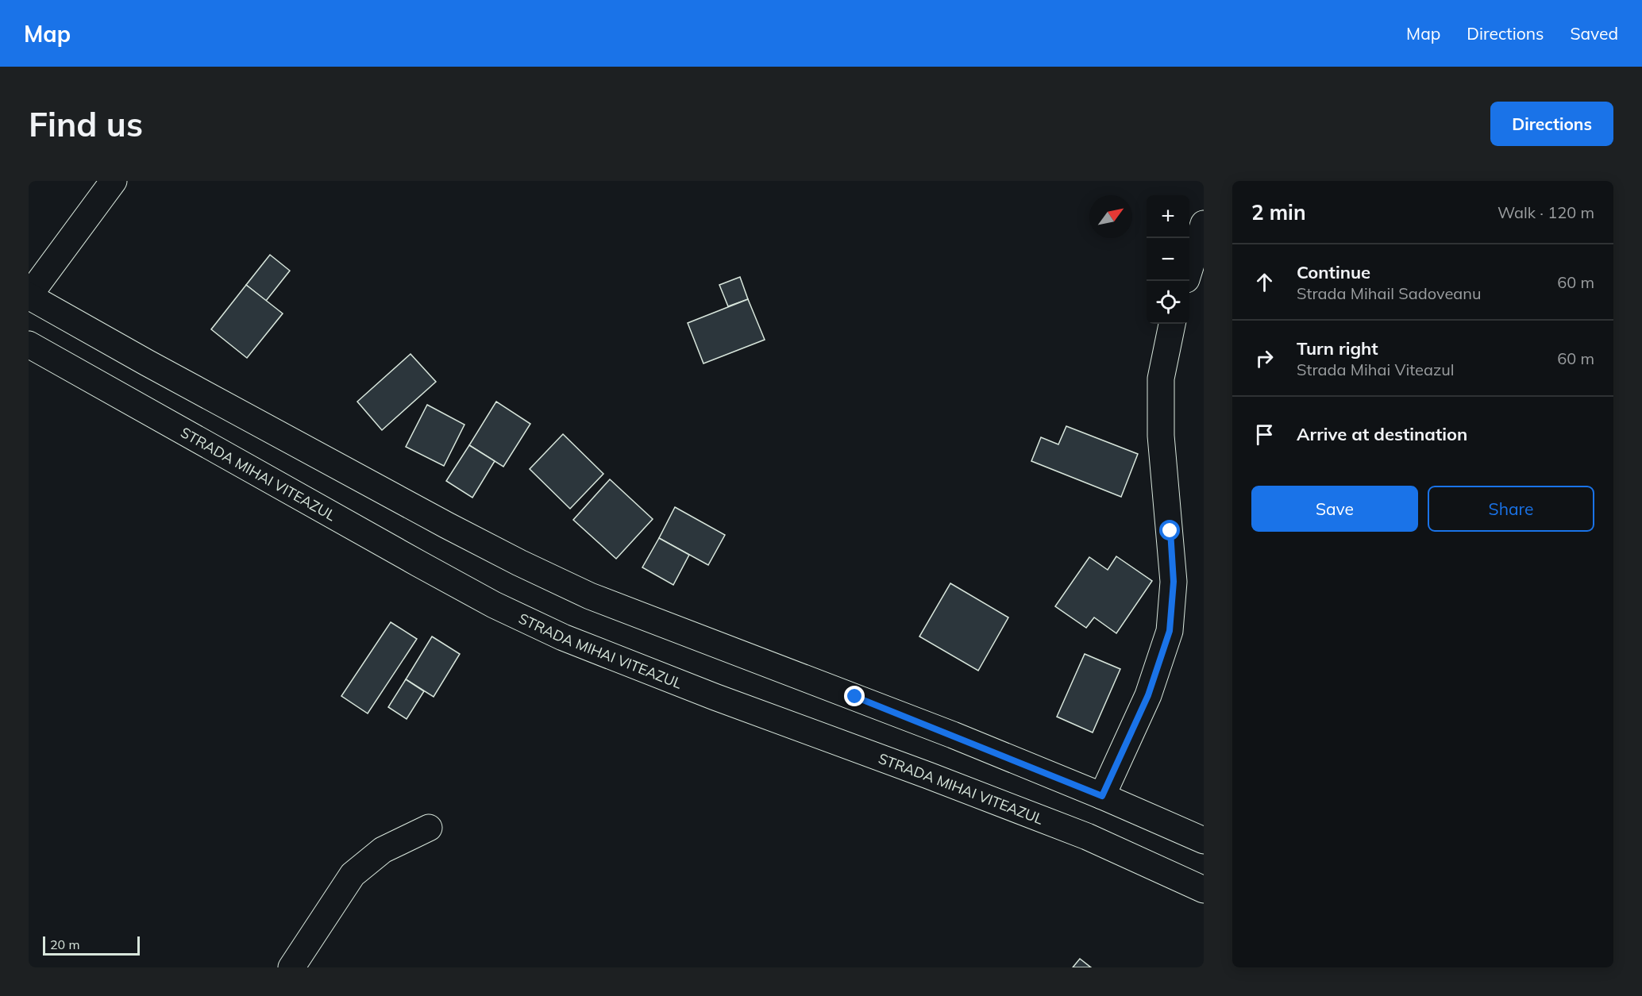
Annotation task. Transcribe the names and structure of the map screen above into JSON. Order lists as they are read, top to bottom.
{
  "streets": {
    "main road": ["STRADA MIHAI VITEAZUL"]
  },
  "scale_bar": "20 m",
  "north": "top right",
  "page": {
    "header": "Map",
    "nav": ["Map", "Directions", "Saved"],
    "buttons": [
      "Directions",
      ["Save", "Share"]
    ],
    "title": "Find us",
    "heading": ["2 min", "Walk · 120 m"],
    "map_buttons": ["+", "−"],
    "list": [
      ["Continue", "Strada Mihail Sadoveanu", "60 m"],
      ["Turn right", "Strada Mihai Viteazul", "60 m"],
      "Arrive at destination"
    ],
    "scale": "20 m"
  }
}
